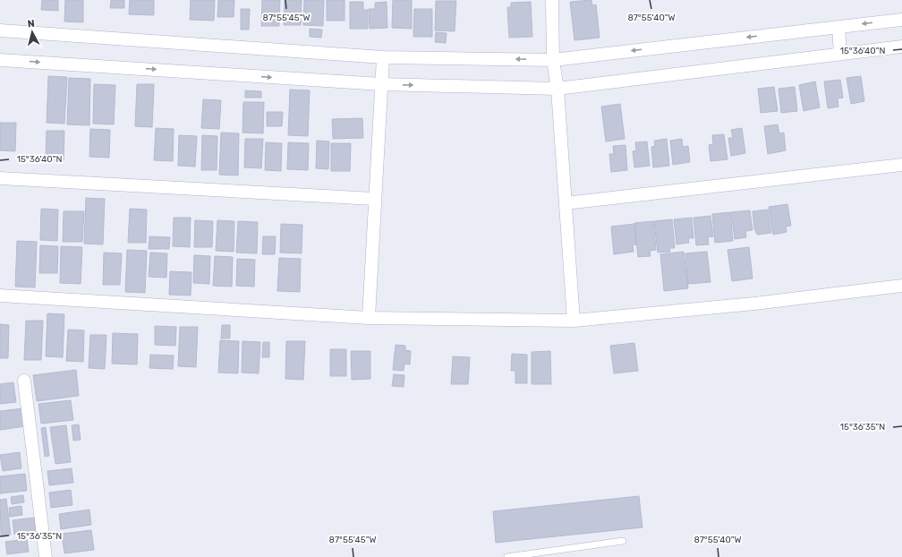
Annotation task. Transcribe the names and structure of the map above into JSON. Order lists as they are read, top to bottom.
{
  "north": "top",
  "coordinates": [
    "87°55'45\"W",
    "87°55'40\"W",
    "15°36'40\"N",
    "15°36'35\"N"
  ]
}
